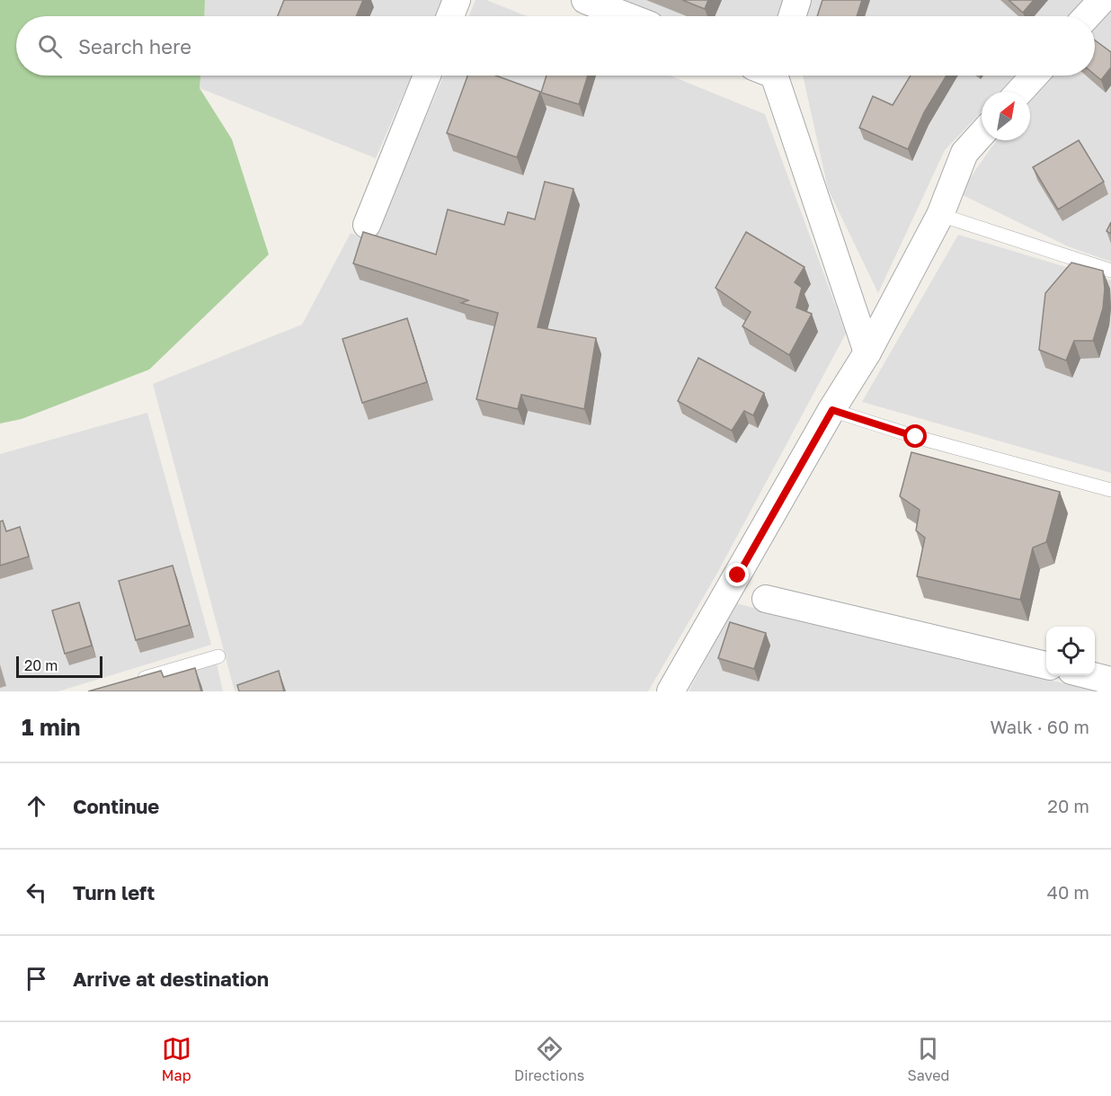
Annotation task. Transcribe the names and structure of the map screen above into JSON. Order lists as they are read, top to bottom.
{
  "scale_bar": "20 m",
  "north": "top right",
  "page": {
    "search": "Search here",
    "scale": "20 m",
    "heading": ["1 min", "Walk · 60 m"],
    "list": [
      ["Continue", "20 m"],
      ["Turn left", "40 m"],
      "Arrive at destination"
    ],
    "nav": ["Map", "Directions", "Saved"]
  }
}
